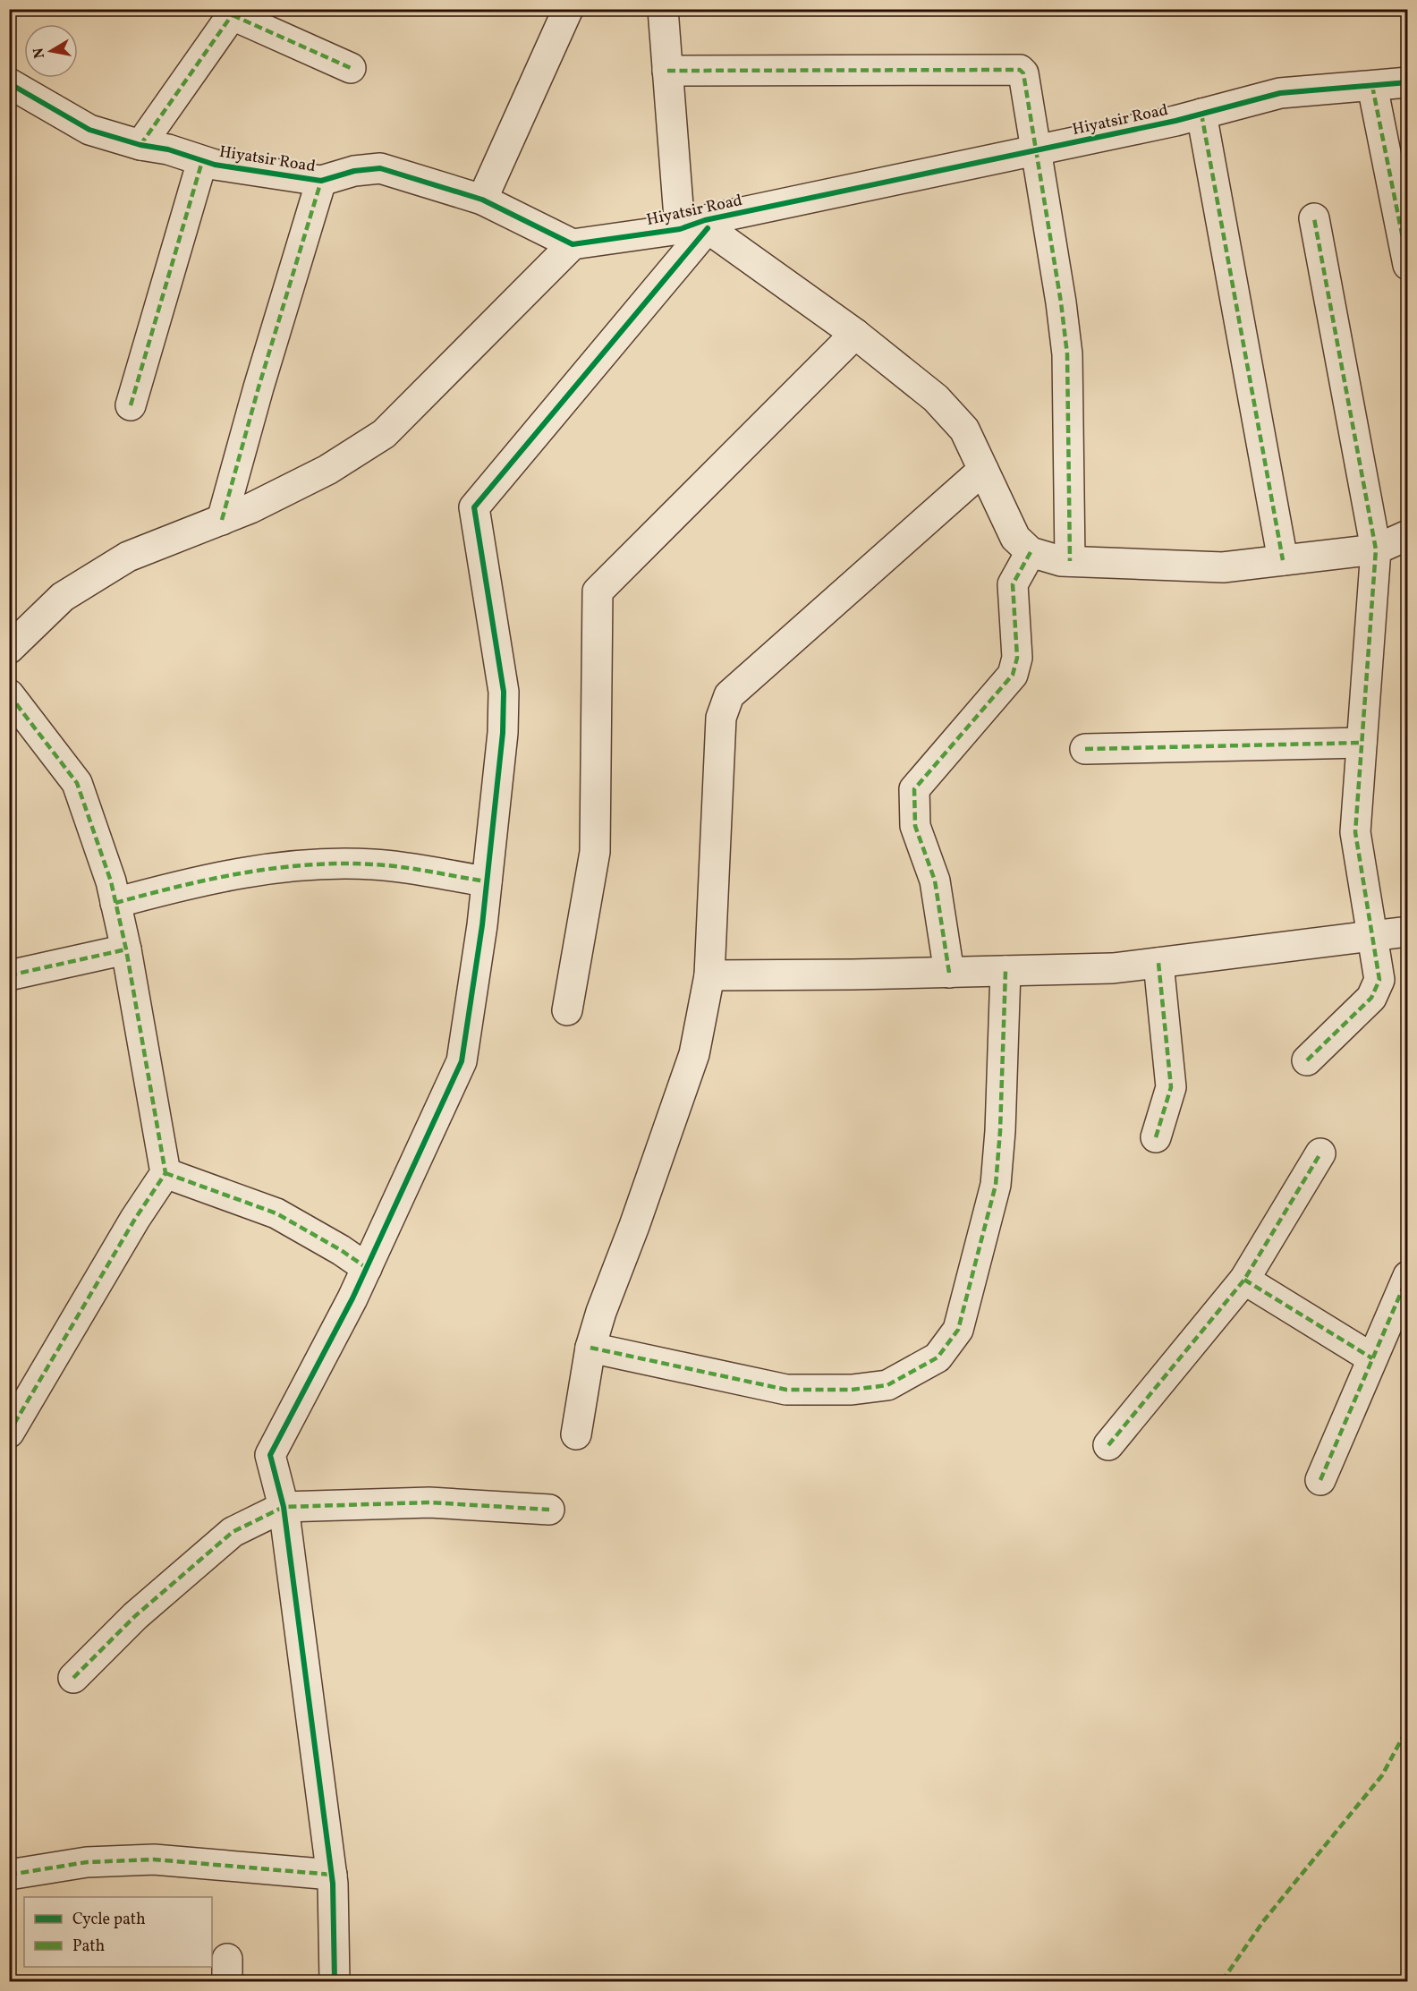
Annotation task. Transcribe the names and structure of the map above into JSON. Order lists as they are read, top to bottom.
{
  "streets": {
    "street": ["Hiyatsir Road"]
  },
  "legend": ["Cycle path", "Path"],
  "north": "left"
}
